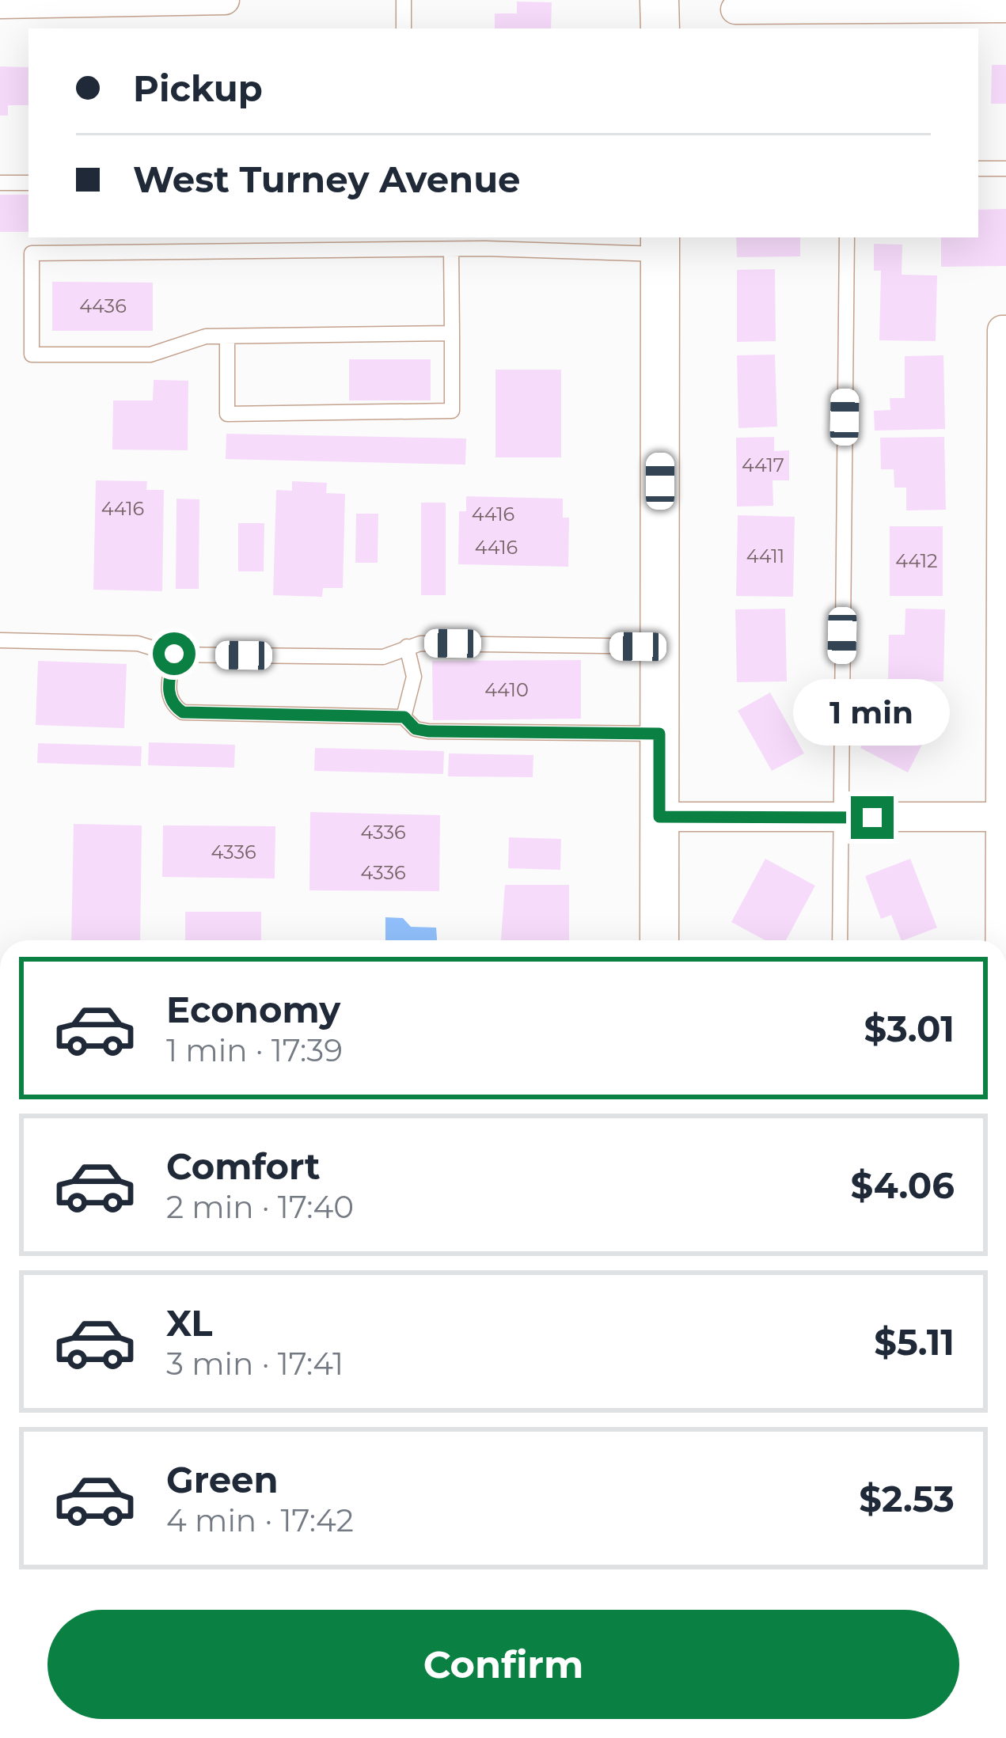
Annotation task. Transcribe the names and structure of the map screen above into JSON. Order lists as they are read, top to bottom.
{
  "house_numbers": [
    "4436",
    "4417",
    "4416",
    "4416",
    "4416",
    "4411",
    "4412",
    "4410",
    "4336",
    "4336",
    "4336"
  ],
  "page": {
    "banner": ["Pickup", "West Turney Avenue"],
    "bubble": "1 min",
    "list": [
      {
        "name": "Economy",
        "note": "1 min · 17:39",
        "value": "$3.01"
      },
      {
        "name": "Comfort",
        "note": "2 min · 17:40",
        "value": "$4.06"
      },
      {
        "name": "XL",
        "note": "3 min · 17:41",
        "value": "$5.11"
      },
      {
        "name": "Green",
        "note": "4 min · 17:42",
        "value": "$2.53"
      }
    ],
    "buttons": "Confirm"
  }
}
